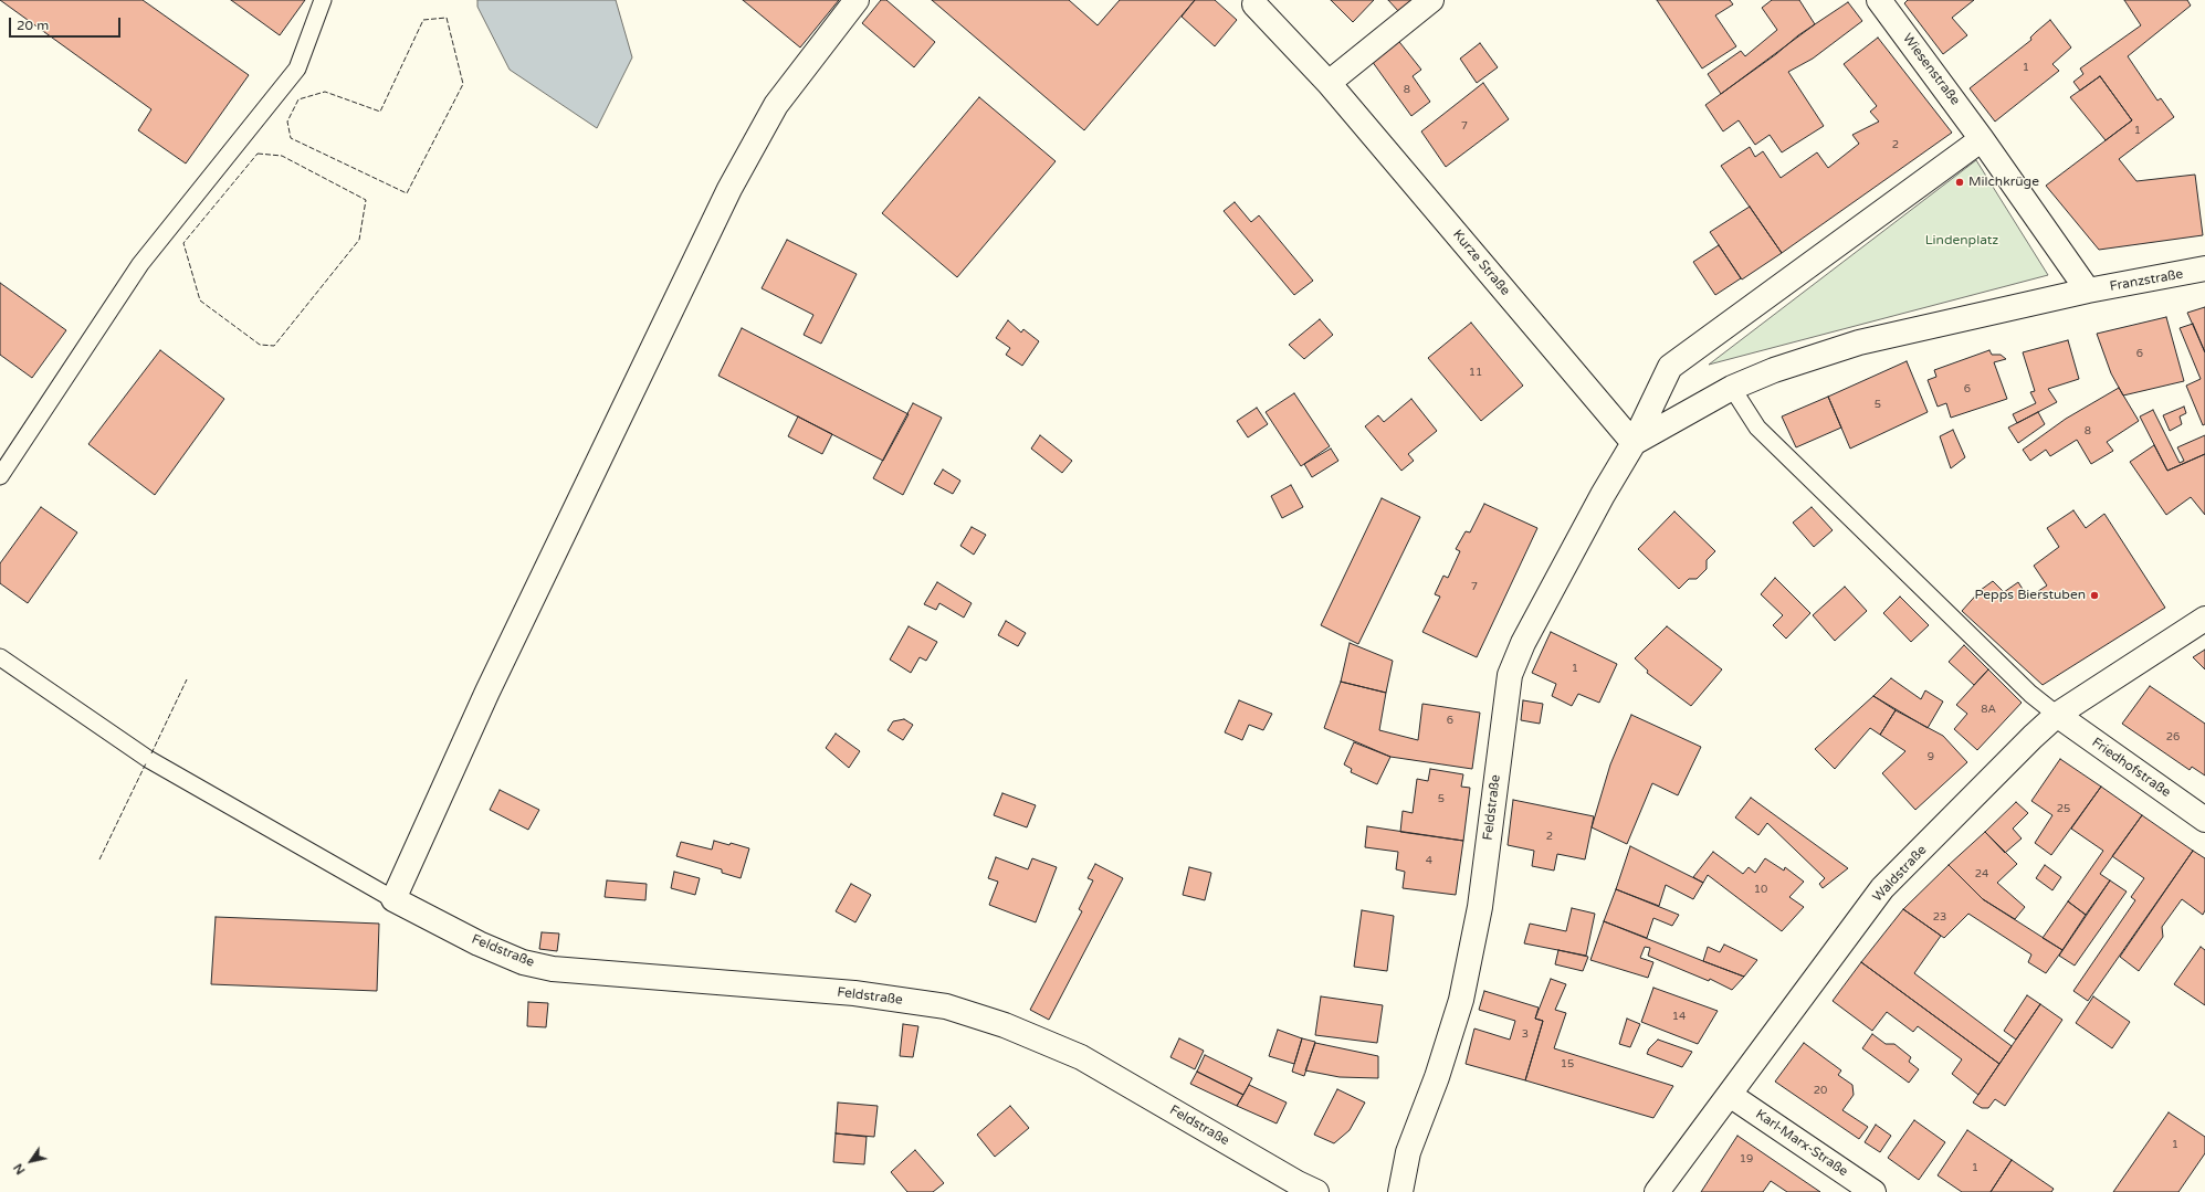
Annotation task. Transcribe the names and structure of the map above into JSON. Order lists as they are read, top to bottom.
{
  "streets": {
    "street": [
      "Wiesenstraße",
      "Kurze Straße",
      "Franzstraße",
      "Friedhofstraße",
      "Feldstraße",
      "Waldstraße",
      "Karl-Marx-Straße"
    ]
  },
  "crossings": [
    ["Kurze Straße", "Feldstraße"],
    ["Friedhofstraße", "Waldstraße"],
    ["Waldstraße", "Karl-Marx-Straße"]
  ],
  "parks": ["Lindenplatz"],
  "places": ["Milchkrüge", "Pepps Bierstuben"],
  "house_numbers": [
    "1",
    "8",
    "7",
    "1",
    "2",
    "6",
    "11",
    "6",
    "5",
    "8",
    "7",
    "1",
    "8A",
    "6",
    "26",
    "9",
    "5",
    "25",
    "2",
    "4",
    "24",
    "10",
    "23",
    "14",
    "3",
    "15",
    "20",
    "1",
    "19",
    "1"
  ],
  "scale_bar": "20 m",
  "north": "bottom left"
}
